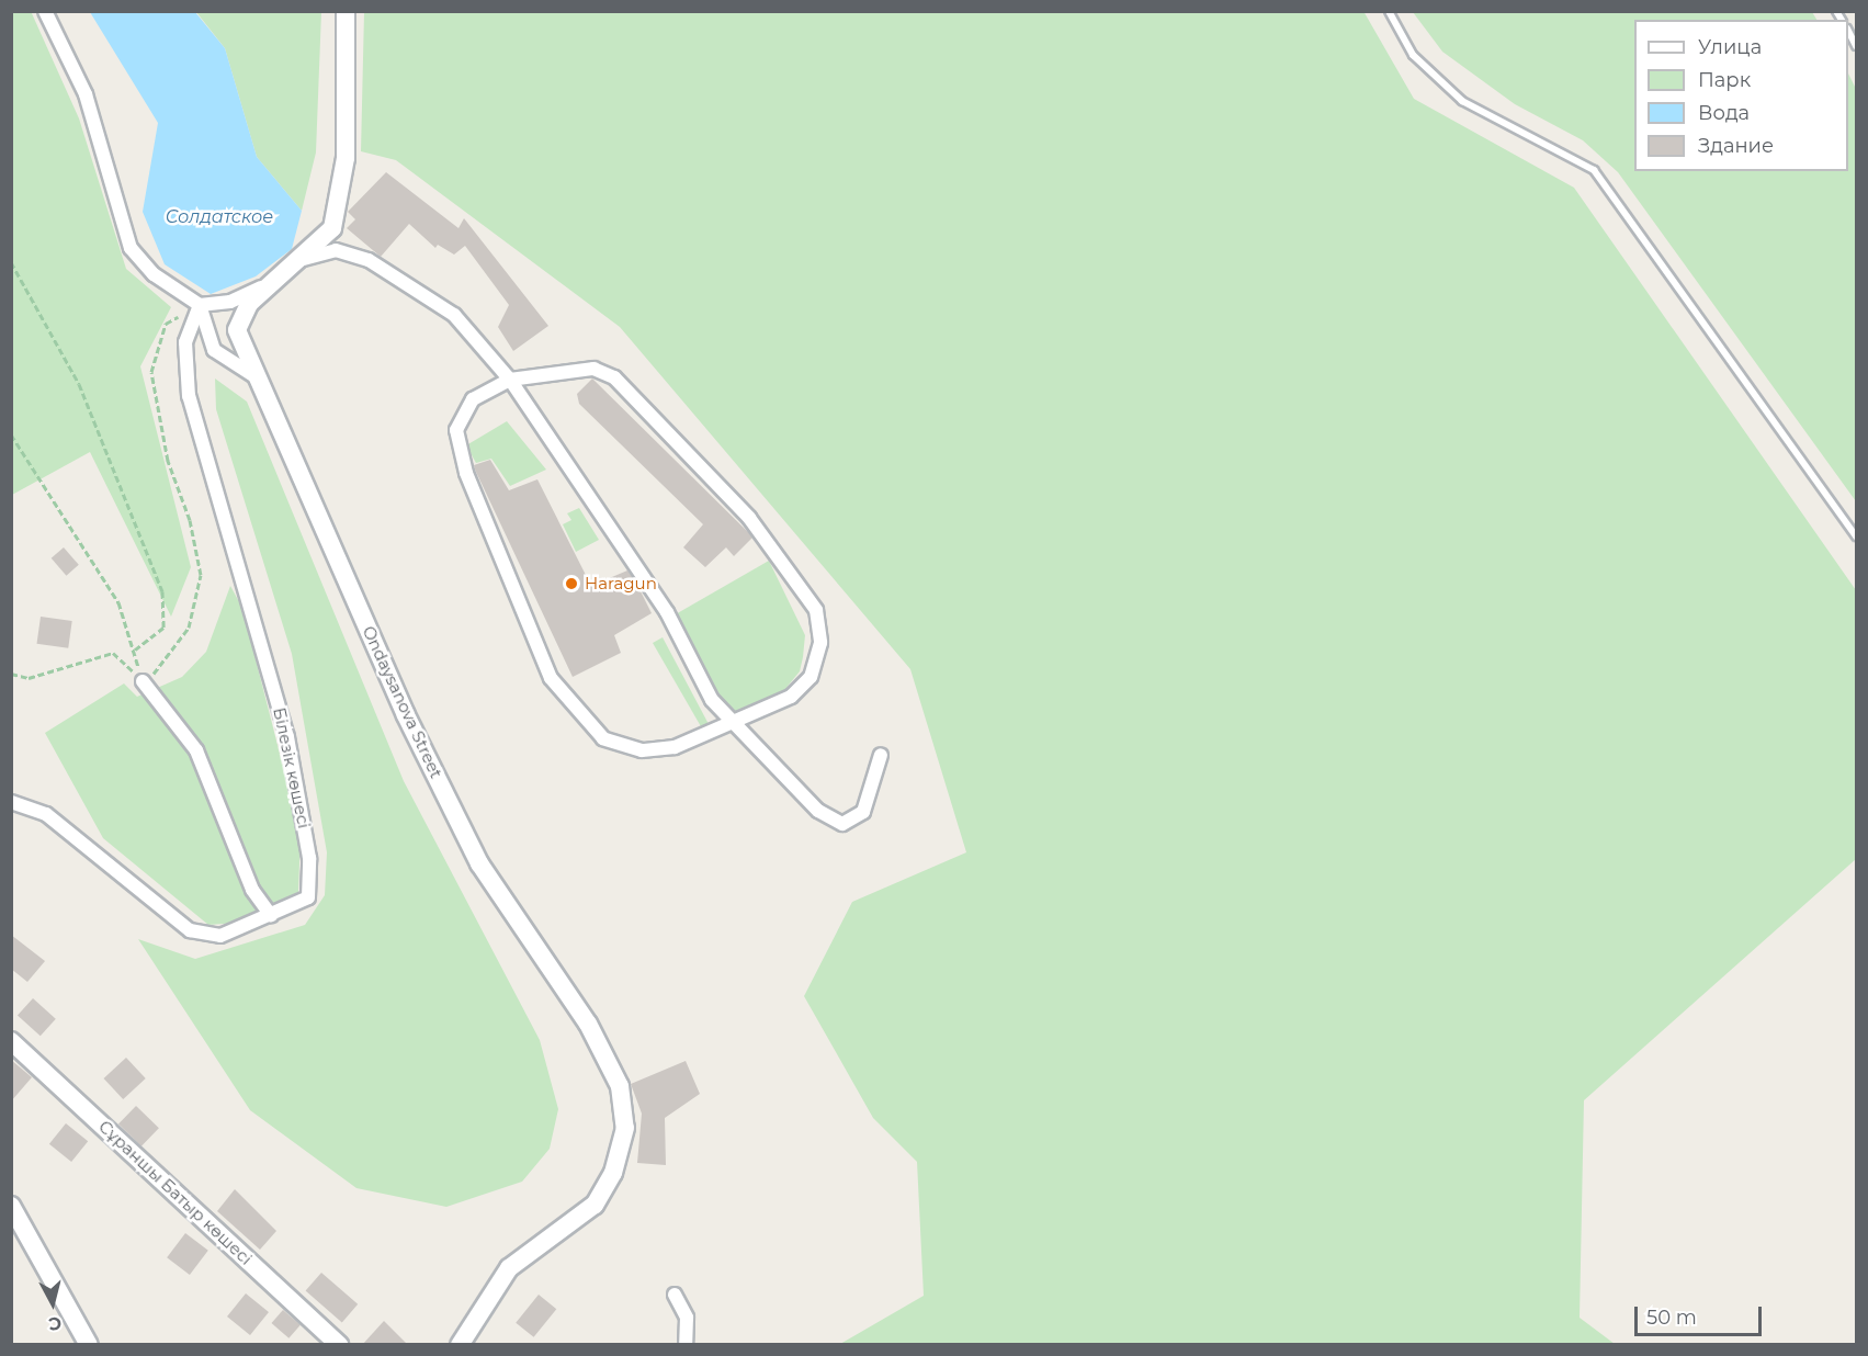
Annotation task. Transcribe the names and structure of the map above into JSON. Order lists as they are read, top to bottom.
{
  "streets": {
    "street": ["Ondaysanova Street", "Білезік көшесі", "Сұраншы Батыр көшесі"]
  },
  "water": ["Солдатское"],
  "places": ["Haragun"],
  "legend": [
    "Улица",
    "Парк",
    "Вода",
    "Здание"
  ],
  "scale_bar": "50 m",
  "north": "bottom"
}
